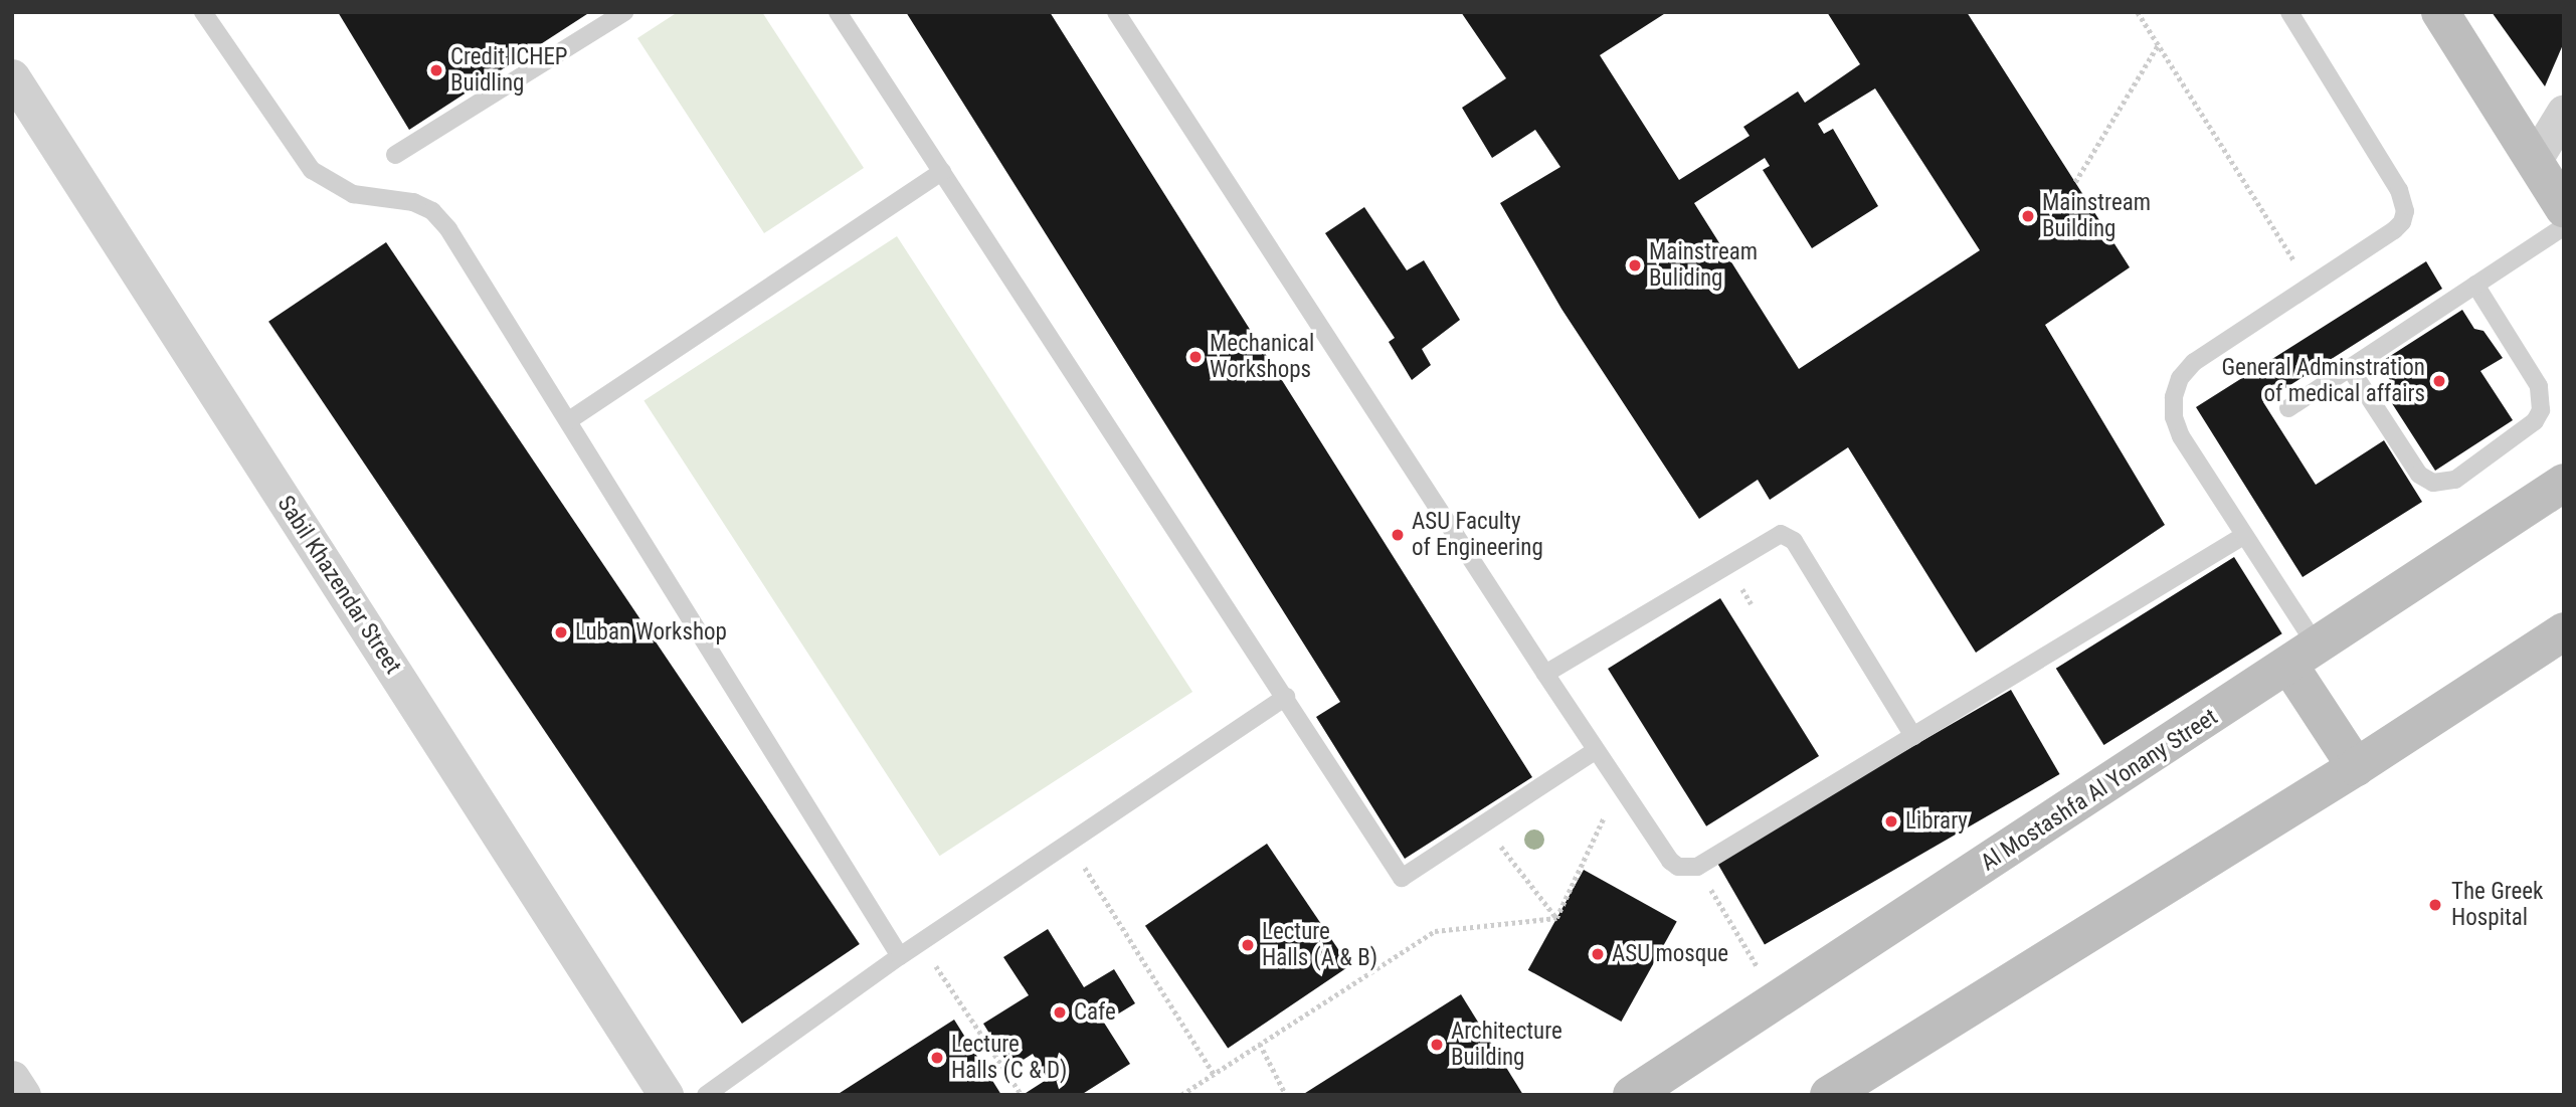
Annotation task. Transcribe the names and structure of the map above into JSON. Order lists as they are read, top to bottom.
{
  "streets": {
    "street": ["Sabil Khazendar Street", "Al Mostashfa Al Yonany Street"]
  },
  "places": [
    "Credit ICHEP Buidling",
    "Mainstream Building",
    "Mainstream Buliding",
    "Mechanical Workshops",
    "General Adminstration of medical affairs",
    "ASU Faculty of Engineering",
    "Luban Workshop",
    "Library",
    "The Greek Hospital",
    "Lecture Halls (A & B)",
    "ASU mosque",
    "Cafe",
    "Architecture Building",
    "Lecture Halls (C & D)"
  ]
}
